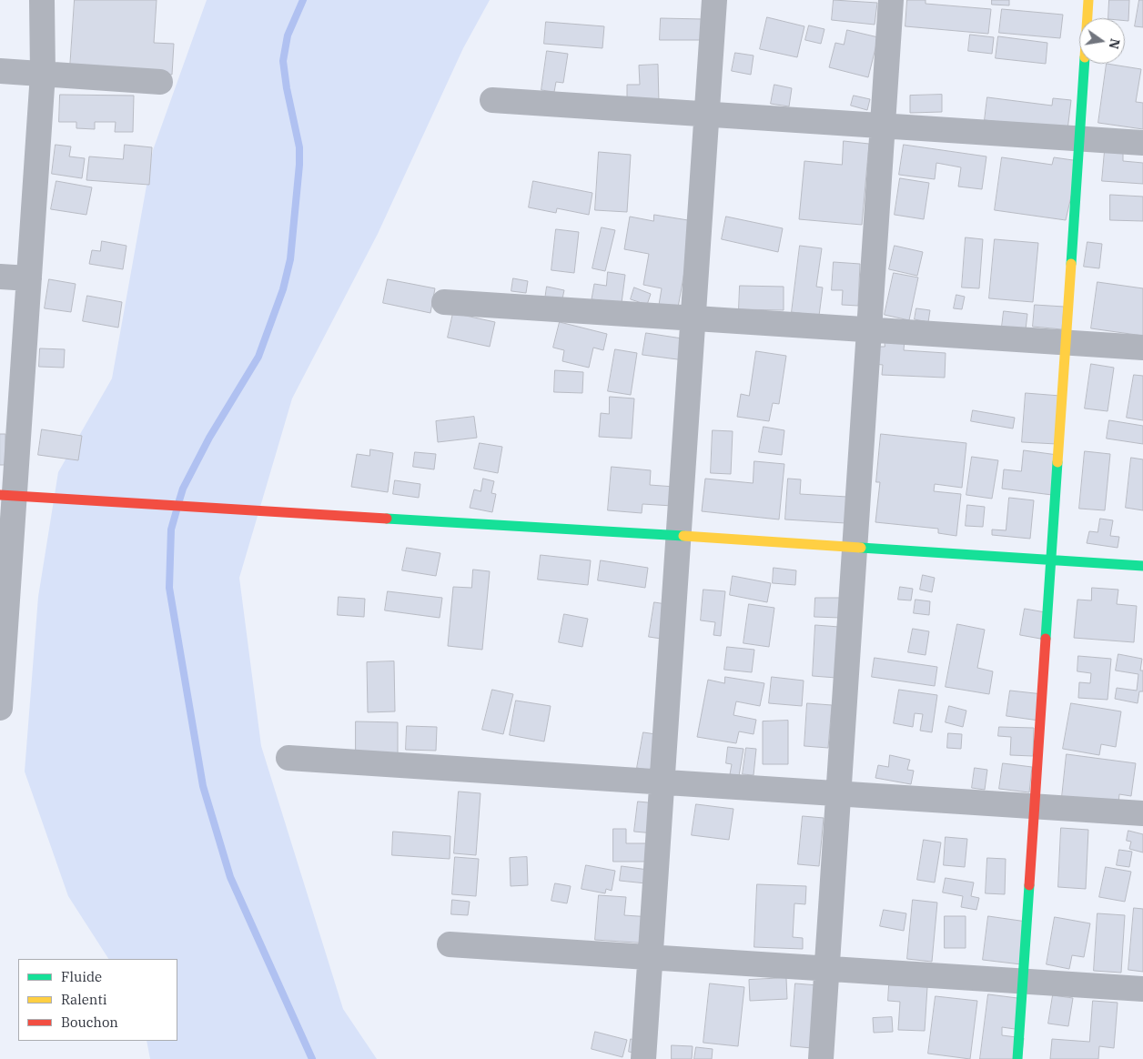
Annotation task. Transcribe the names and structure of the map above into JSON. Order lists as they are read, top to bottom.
{
  "legend": ["Fluide", "Ralenti", "Bouchon"],
  "north": "right"
}
